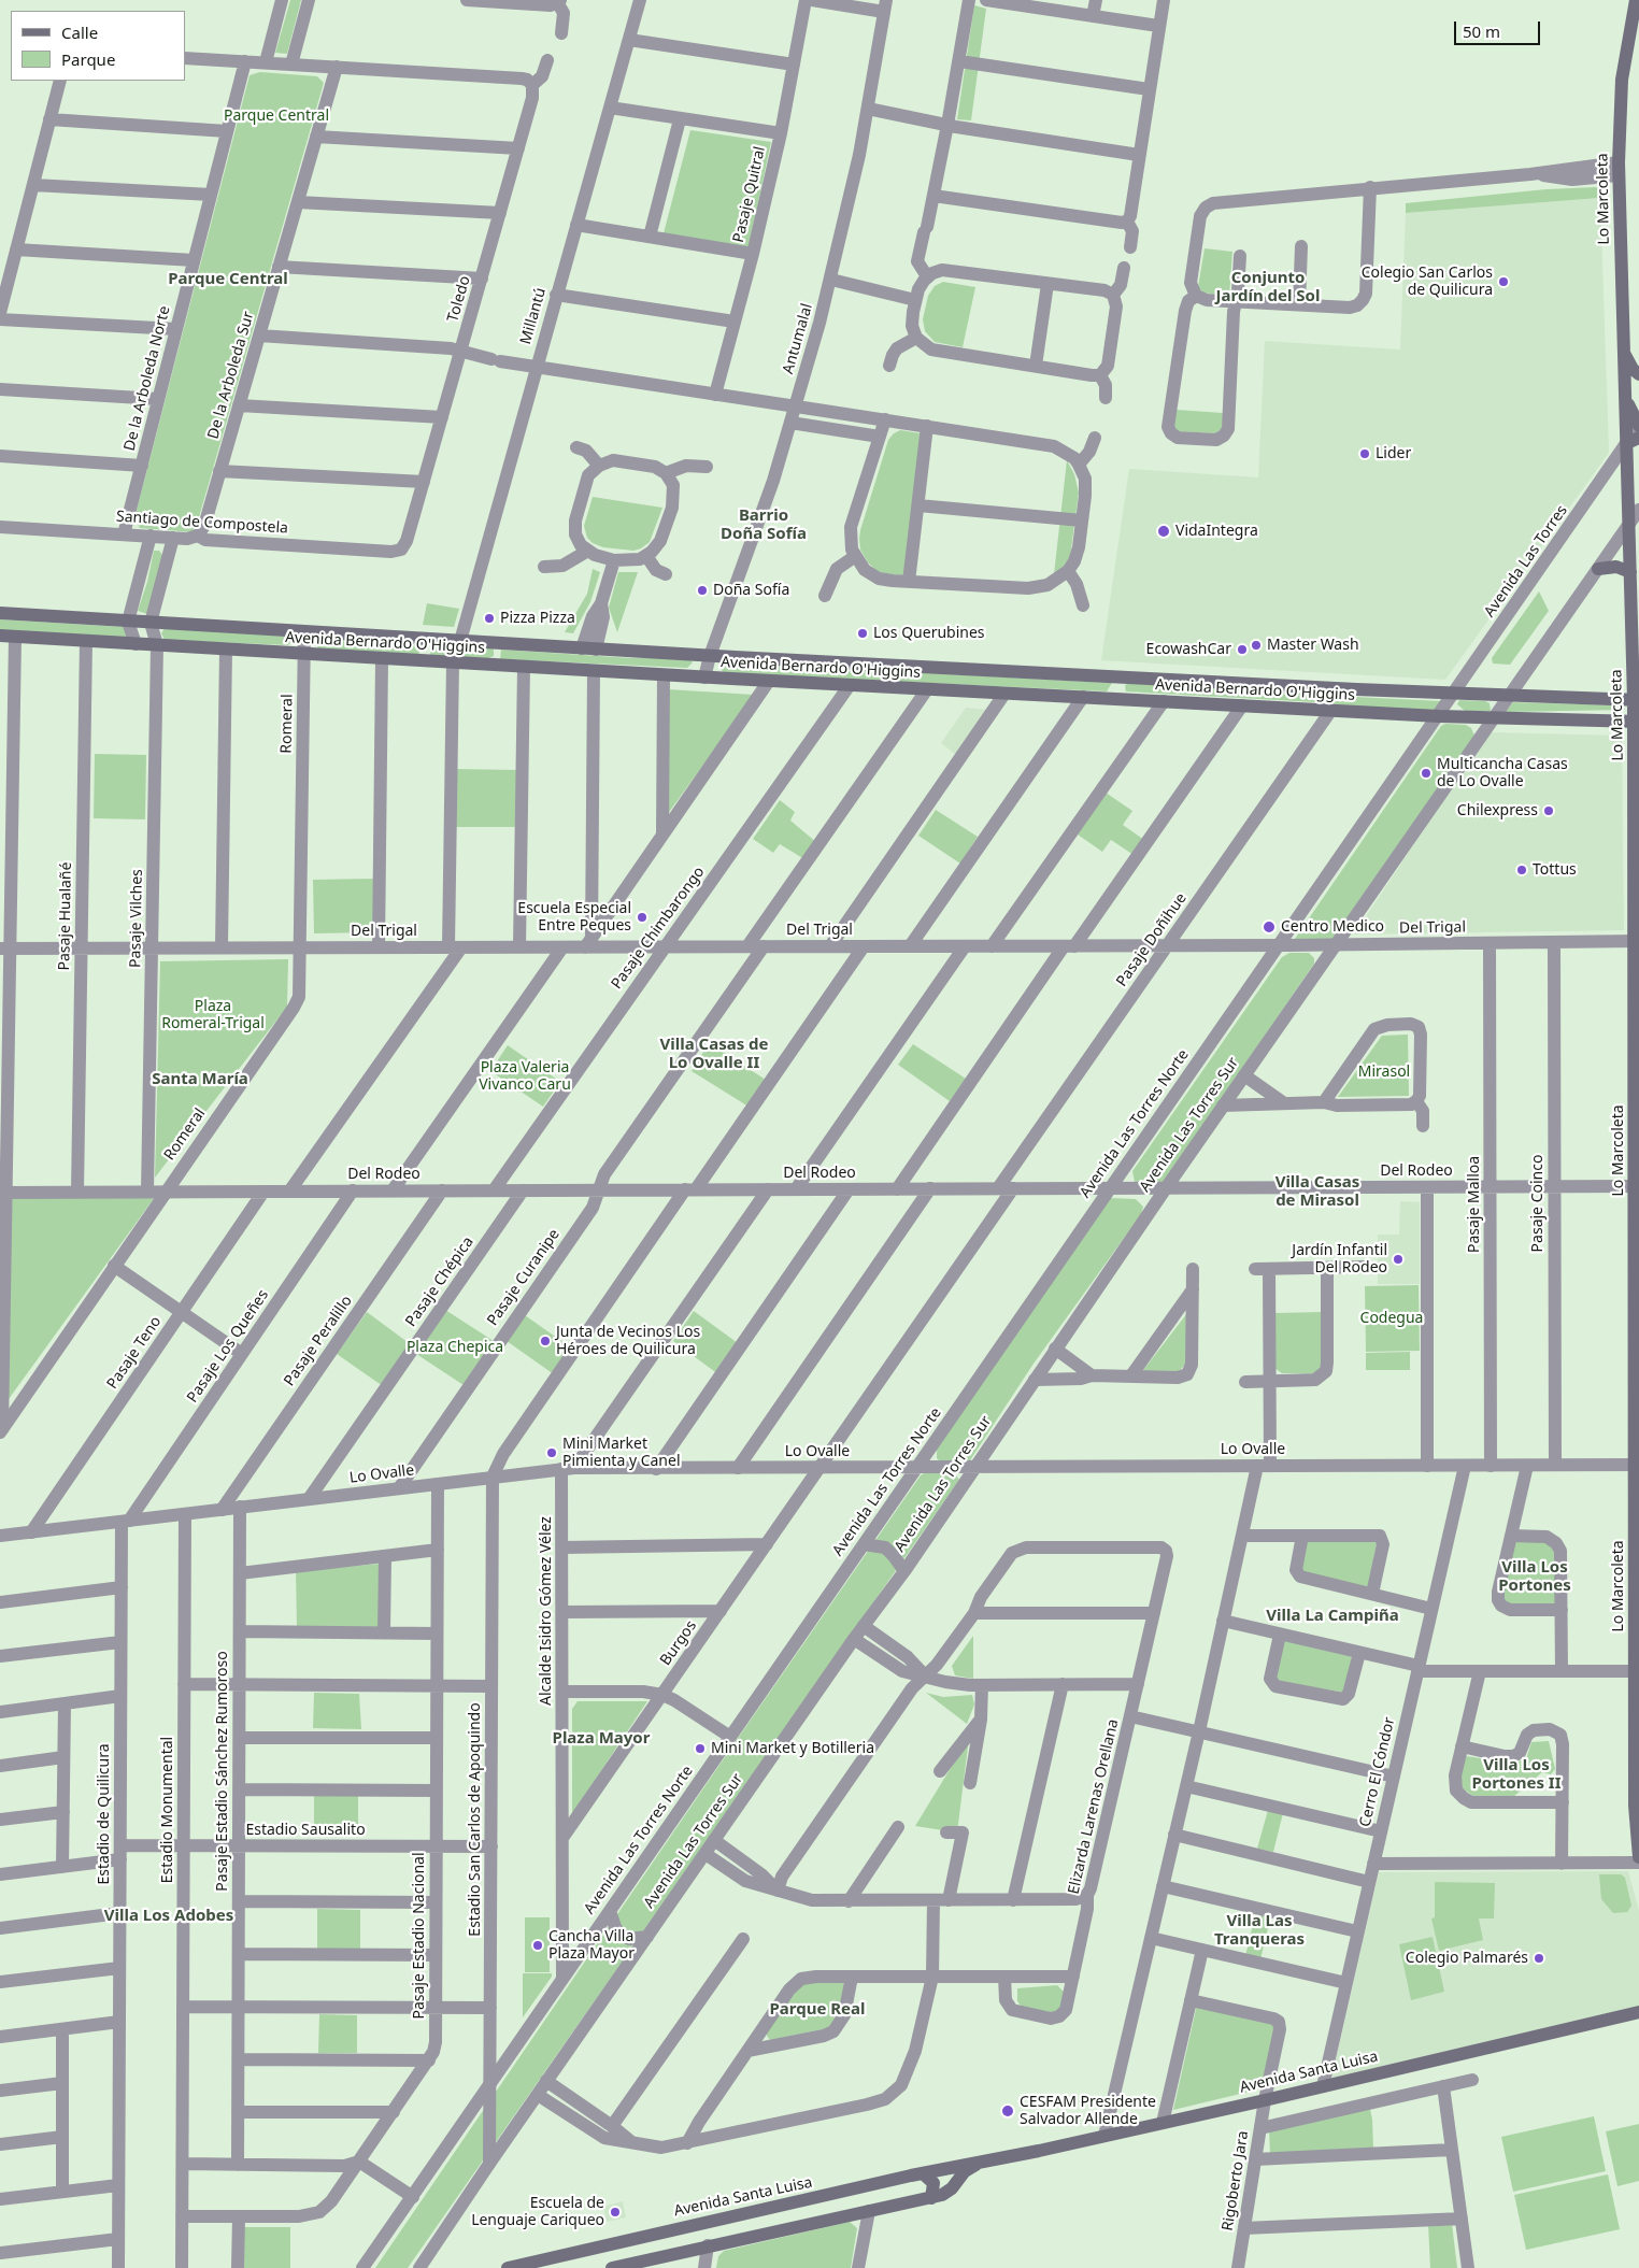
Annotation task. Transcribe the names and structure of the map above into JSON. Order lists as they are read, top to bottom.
{
  "streets": {
    "main road": ["Lo Marcoleta", "Avenida Bernardo O'Higgins", "Avenida Santa Luisa"],
    "street": [
      "Pasaje Quitral",
      "Toledo",
      "Millantú",
      "Antumalal",
      "De la Arboleda Sur",
      "De la Arboleda Norte",
      "Santiago de Compostela",
      "Avenida Las Torres",
      "Romeral",
      "Pasaje Hualañé",
      "Pasaje Vilches",
      "Pasaje Chimbarongo",
      "Del Trigal",
      "Pasaje Doñihue",
      "Avenida Las Torres Norte",
      "Avenida Las Torres Sur",
      "Del Rodeo",
      "Pasaje Coinco",
      "Pasaje Malloa",
      "Pasaje Curanipe",
      "Pasaje Chépica",
      "Pasaje Peralillo",
      "Pasaje Los Queñes",
      "Pasaje Teno",
      "Lo Ovalle",
      "Alcalde Isidro Gómez Vélez",
      "Burgos",
      "Pasaje Estadio Sánchez Rumoroso",
      "Cerro El Cóndor",
      "Elizarda Larenas Orellana",
      "Estadio Monumental",
      "Estadio de Quilicura",
      "Estadio San Carlos de Apoquindo",
      "Estadio Sausalito",
      "Pasaje Estadio Nacional",
      "Rigoberto Jara"
    ]
  },
  "crossings": [
    ["Lo Marcoleta", "Avenida Las Torres"],
    ["Lo Marcoleta", "Avenida Bernardo O'Higgins"],
    ["Lo Marcoleta", "Del Trigal"],
    ["Lo Marcoleta", "Del Rodeo"],
    ["Lo Marcoleta", "Lo Ovalle"],
    ["Toledo", "Santiago de Compostela"],
    ["Millantú", "Avenida Bernardo O'Higgins"],
    ["Antumalal", "Avenida Bernardo O'Higgins"],
    ["De la Arboleda Sur", "Santiago de Compostela"],
    ["De la Arboleda Norte", "Santiago de Compostela"],
    ["Avenida Las Torres", "Avenida Bernardo O'Higgins"],
    ["Avenida Las Torres", "Avenida Las Torres Norte"],
    ["Avenida Bernardo O'Higgins", "Romeral"],
    ["Avenida Bernardo O'Higgins", "Pasaje Hualañé"],
    ["Avenida Bernardo O'Higgins", "Pasaje Vilches"],
    ["Avenida Bernardo O'Higgins", "Pasaje Chimbarongo"],
    ["Avenida Bernardo O'Higgins", "Pasaje Doñihue"],
    ["Avenida Bernardo O'Higgins", "Avenida Las Torres Norte"],
    ["Avenida Bernardo O'Higgins", "Avenida Las Torres Sur"],
    ["Romeral", "Del Trigal"],
    ["Romeral", "Del Rodeo"],
    ["Pasaje Hualañé", "Del Trigal"],
    ["Pasaje Hualañé", "Del Rodeo"],
    ["Pasaje Vilches", "Del Trigal"],
    ["Pasaje Vilches", "Del Rodeo"],
    ["Pasaje Chimbarongo", "Del Trigal"],
    ["Pasaje Chimbarongo", "Del Rodeo"],
    ["Del Trigal", "Pasaje Doñihue"],
    ["Del Trigal", "Avenida Las Torres Norte"],
    ["Del Trigal", "Avenida Las Torres Sur"],
    ["Del Trigal", "Pasaje Coinco"],
    ["Del Trigal", "Pasaje Malloa"],
    ["Del Trigal", "Pasaje Curanipe"],
    ["Pasaje Doñihue", "Del Rodeo"],
    ["Avenida Las Torres Norte", "Del Rodeo"],
    ["Avenida Las Torres Norte", "Lo Ovalle"],
    ["Avenida Las Torres Norte", "Alcalde Isidro Gómez Vélez"],
    ["Avenida Las Torres Norte", "Estadio San Carlos de Apoquindo"],
    ["Avenida Las Torres Sur", "Del Rodeo"],
    ["Avenida Las Torres Sur", "Lo Ovalle"],
    ["Avenida Las Torres Sur", "Estadio San Carlos de Apoquindo"],
    ["Del Rodeo", "Pasaje Coinco"],
    ["Del Rodeo", "Pasaje Malloa"],
    ["Del Rodeo", "Pasaje Curanipe"],
    ["Del Rodeo", "Pasaje Chépica"],
    ["Del Rodeo", "Pasaje Peralillo"],
    ["Del Rodeo", "Pasaje Los Queñes"],
    ["Del Rodeo", "Pasaje Teno"],
    ["Del Rodeo", "Burgos"],
    ["Pasaje Coinco", "Lo Ovalle"],
    ["Pasaje Malloa", "Lo Ovalle"],
    ["Pasaje Curanipe", "Lo Ovalle"],
    ["Pasaje Chépica", "Lo Ovalle"],
    ["Pasaje Peralillo", "Lo Ovalle"],
    ["Pasaje Los Queñes", "Lo Ovalle"],
    ["Pasaje Los Queñes", "Estadio de Quilicura"],
    ["Pasaje Teno", "Lo Ovalle"],
    ["Lo Ovalle", "Alcalde Isidro Gómez Vélez"],
    ["Lo Ovalle", "Burgos"],
    ["Lo Ovalle", "Pasaje Estadio Sánchez Rumoroso"],
    ["Lo Ovalle", "Cerro El Cóndor"],
    ["Lo Ovalle", "Estadio Monumental"],
    ["Lo Ovalle", "Estadio de Quilicura"],
    ["Lo Ovalle", "Estadio San Carlos de Apoquindo"],
    ["Lo Ovalle", "Pasaje Estadio Nacional"],
    ["Alcalde Isidro Gómez Vélez", "Burgos"],
    ["Pasaje Estadio Sánchez Rumoroso", "Estadio Sausalito"],
    ["Cerro El Cóndor", "Avenida Santa Luisa"],
    ["Estadio Monumental", "Estadio Sausalito"],
    ["Estadio Monumental", "Pasaje Estadio Nacional"],
    ["Estadio de Quilicura", "Estadio Sausalito"],
    ["Estadio San Carlos de Apoquindo", "Estadio Sausalito"],
    ["Estadio Sausalito", "Pasaje Estadio Nacional"],
    ["Avenida Santa Luisa", "Rigoberto Jara"]
  ],
  "districts": [
    "Conjunto Jardín del Sol",
    "Parque Central",
    "Barrio Doña Sofía",
    "Villa Casas de Lo Ovalle II",
    "Santa María",
    "Villa Casas de Mirasol",
    "Villa Los Portones",
    "Villa La Campiña",
    "Plaza Mayor",
    "Villa Los Portones II",
    "Villa Los Adobes",
    "Villa Las Tranqueras",
    "Parque Real"
  ],
  "parks": [
    "Parque Central",
    "Plaza Romeral-Trigal",
    "Plaza Valeria Vivanco Caru",
    "Mirasol",
    "Codegua",
    "Plaza Chepica"
  ],
  "places": [
    "Colegio San Carlos de Quilicura",
    "Lider",
    "VidaIntegra",
    "Doña Sofía",
    "Pizza Pizza",
    "Los Querubines",
    "Master Wash",
    "EcowashCar",
    "Multicancha Casas de Lo Ovalle",
    "Chilexpress",
    "Tottus",
    "Escuela Especial Entre Peques",
    "Centro Medico",
    "Jardín Infantil Del Rodeo",
    "Junta de Vecinos Los Héroes de Quilicura",
    "Mini Market Pimienta y Canel",
    "Mini Market y Botilleria",
    "Cancha Villa Plaza Mayor",
    "Colegio Palmarés",
    "CESFAM Presidente Salvador Allende",
    "Escuela de Lenguaje Cariqueo"
  ],
  "legend": ["Calle", "Parque"],
  "scale_bar": "50 m"
}
